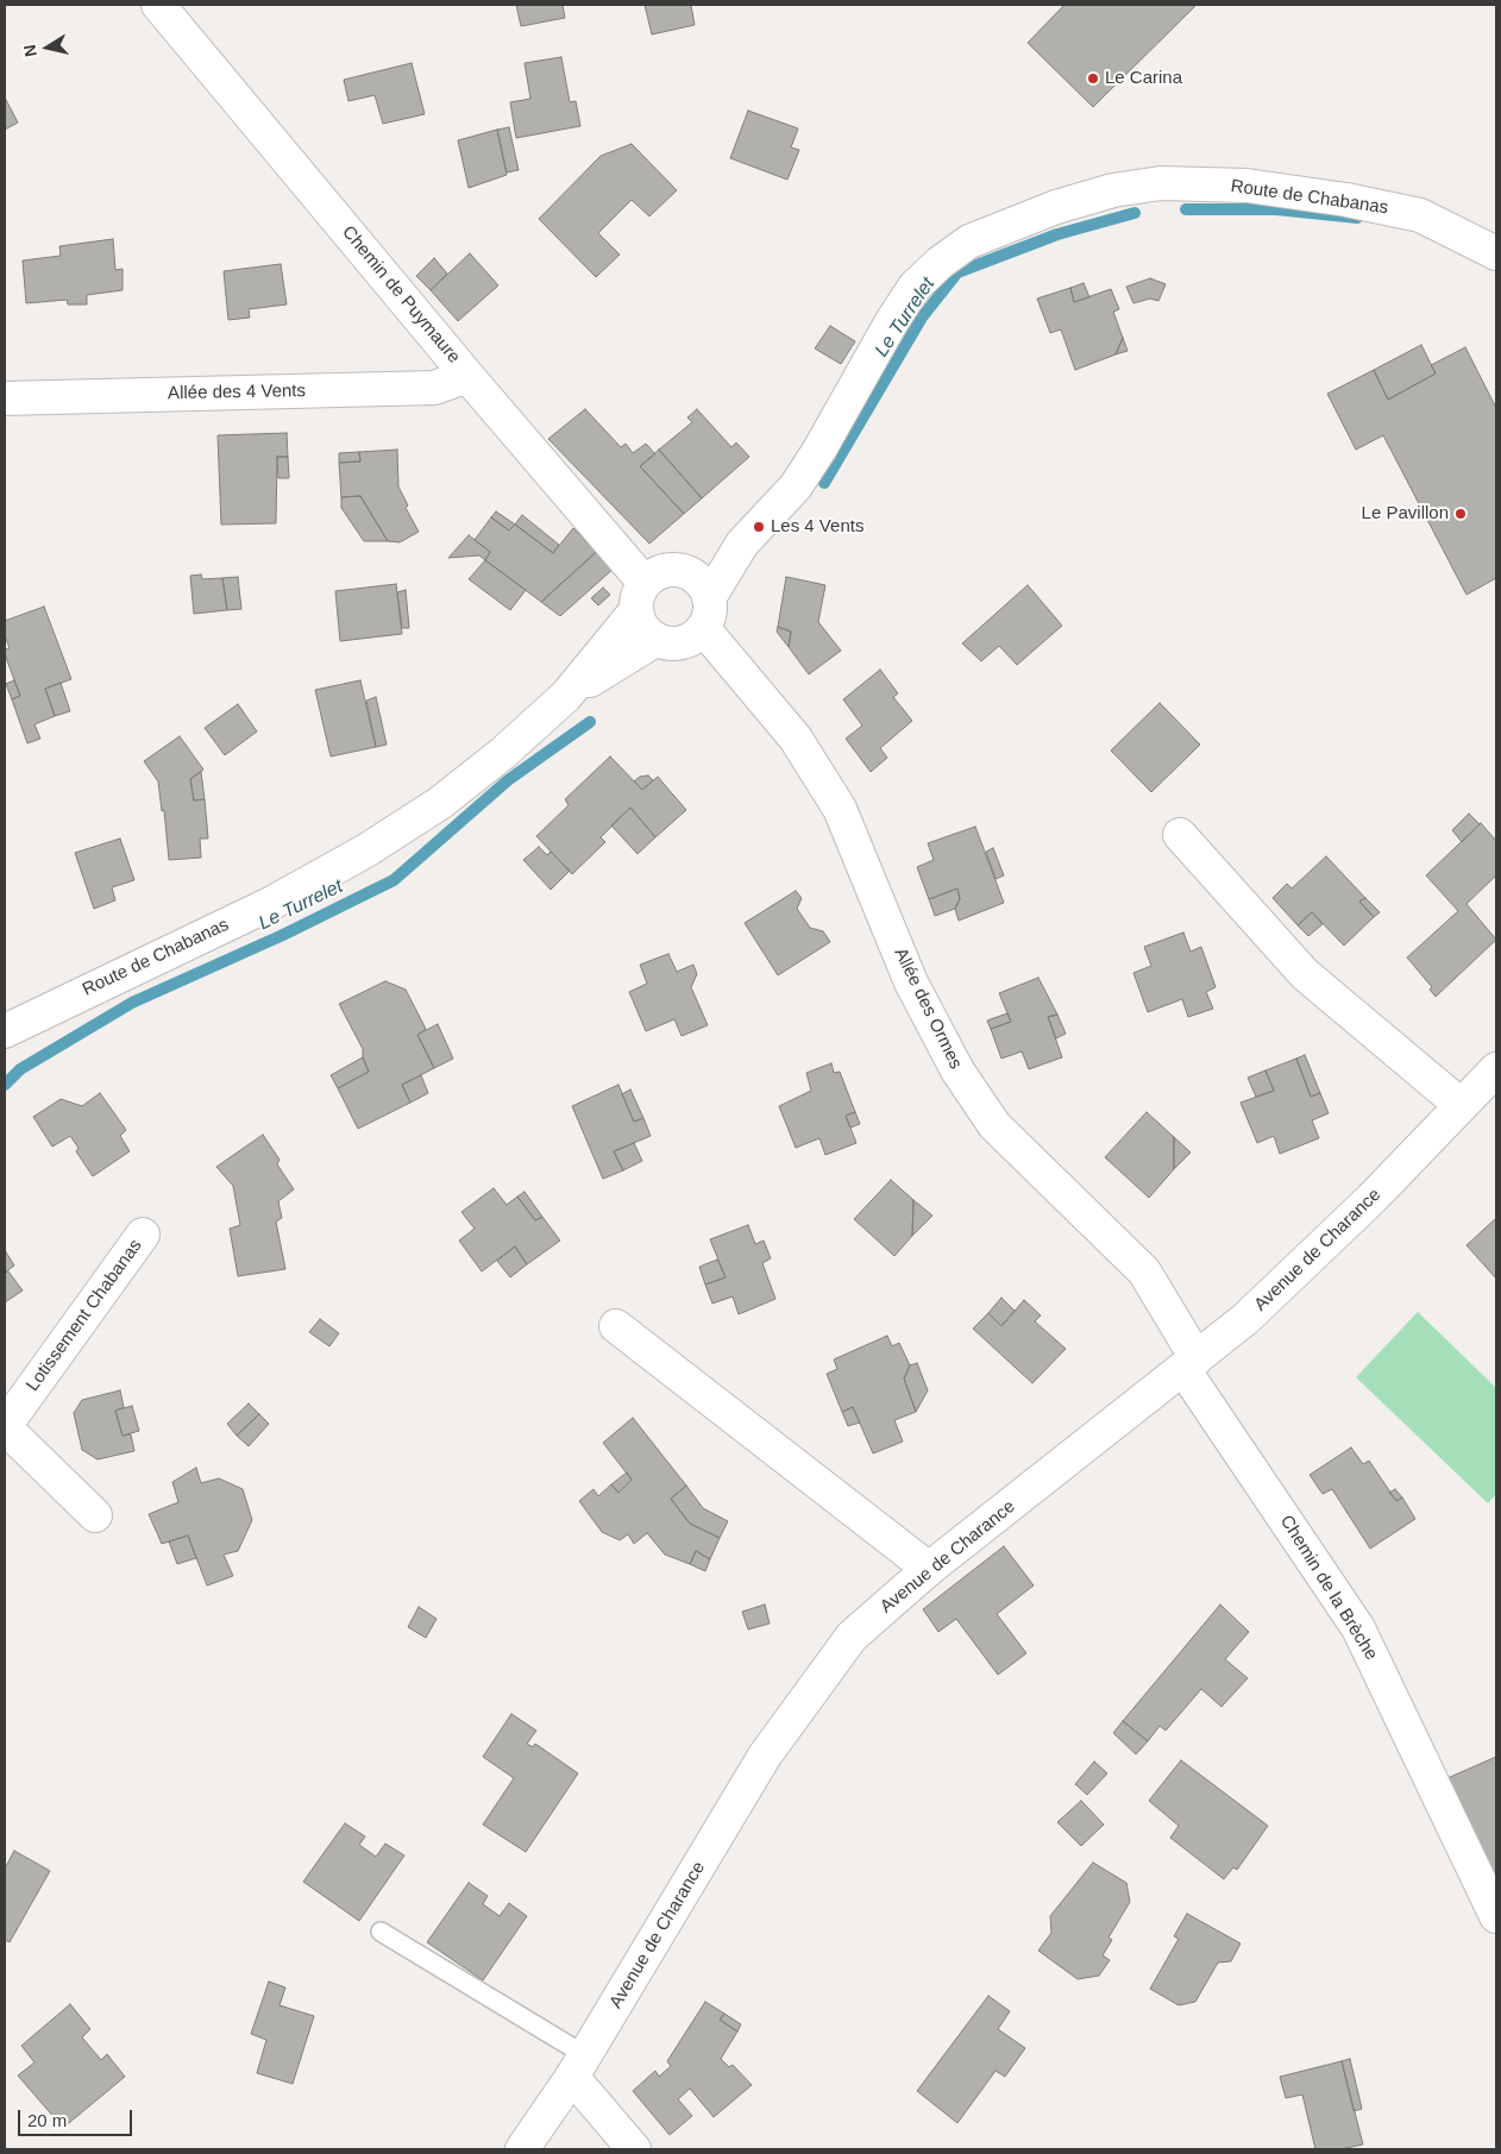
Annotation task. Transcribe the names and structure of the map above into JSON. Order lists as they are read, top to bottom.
{
  "streets": {
    "street": [
      "Route de Chabanas",
      "Chemin de Puymaure",
      "Allée des 4 Vents",
      "Allée des Ormes",
      "Avenue de Charance",
      "Lotissement Chabanas",
      "Chemin de la Brèche"
    ]
  },
  "crossings": [
    ["Route de Chabanas", "Chemin de Puymaure"],
    ["Route de Chabanas", "Allée des Ormes"],
    ["Chemin de Puymaure", "Allée des 4 Vents"],
    ["Chemin de Puymaure", "Allée des Ormes"],
    ["Allée des Ormes", "Avenue de Charance"],
    ["Allée des Ormes", "Chemin de la Brèche"],
    ["Avenue de Charance", "Chemin de la Brèche"]
  ],
  "water": ["Le Turrelet"],
  "places": ["Le Carina", "Le Pavillon", "Les 4 Vents"],
  "scale_bar": "20 m",
  "north": "left"
}
